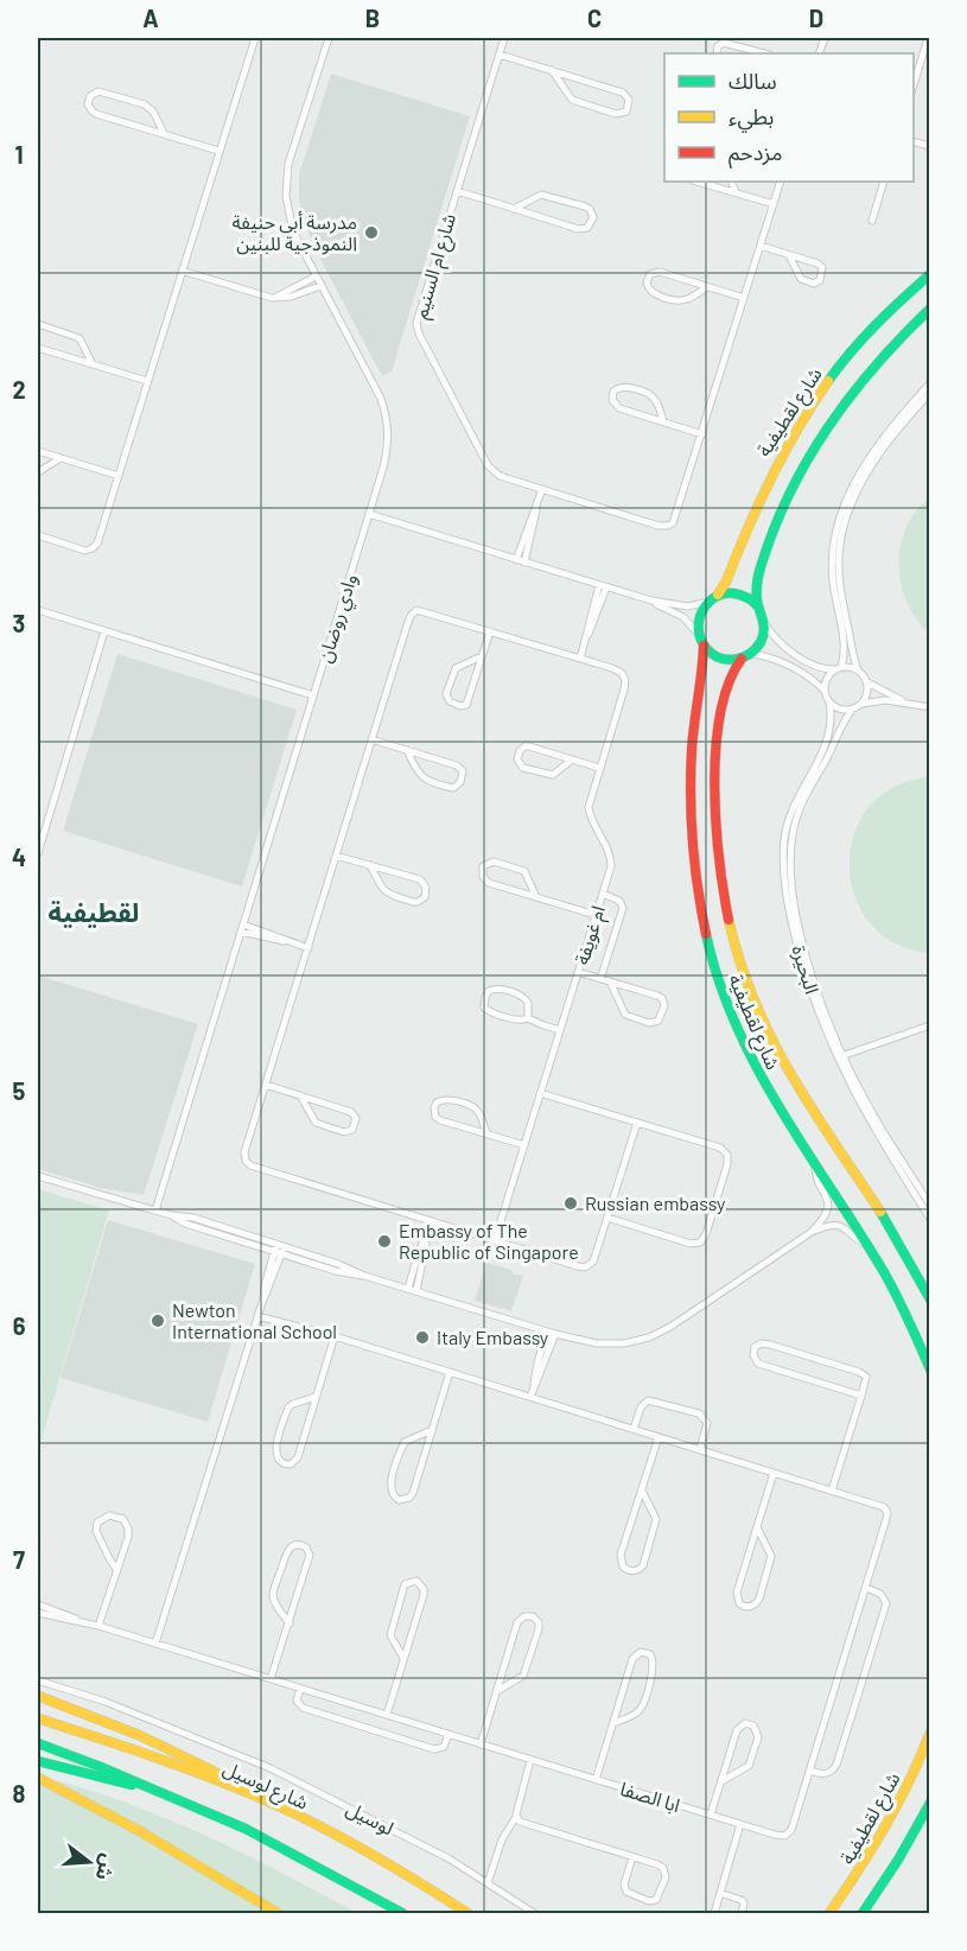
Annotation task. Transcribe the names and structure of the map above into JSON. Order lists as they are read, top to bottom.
{
  "streets": {
    "main road": ["شارع لقطيفية", "شارع لوسيل"],
    "street": [
      "شارع ام السنيم",
      "وادي روضان",
      "ام غويفة",
      "البحيرة",
      "ابا الصفا",
      "لوسيل"
    ]
  },
  "districts": ["لقطيفية"],
  "places": [
    "مدرسة أبي حنيفة النموذجية للبنين",
    "Russian embassy",
    "Embassy of The Republic of Singapore",
    "Newton International School",
    "Italy Embassy"
  ],
  "legend": ["سالك", "بطيء", "مزدحم"],
  "north": "right",
  "grid": {
    "columns": [
      "A",
      "B",
      "C",
      "D"
    ],
    "rows": [
      "1",
      "2",
      "3",
      "4",
      "5",
      "6",
      "7",
      "8"
    ]
  }
}
